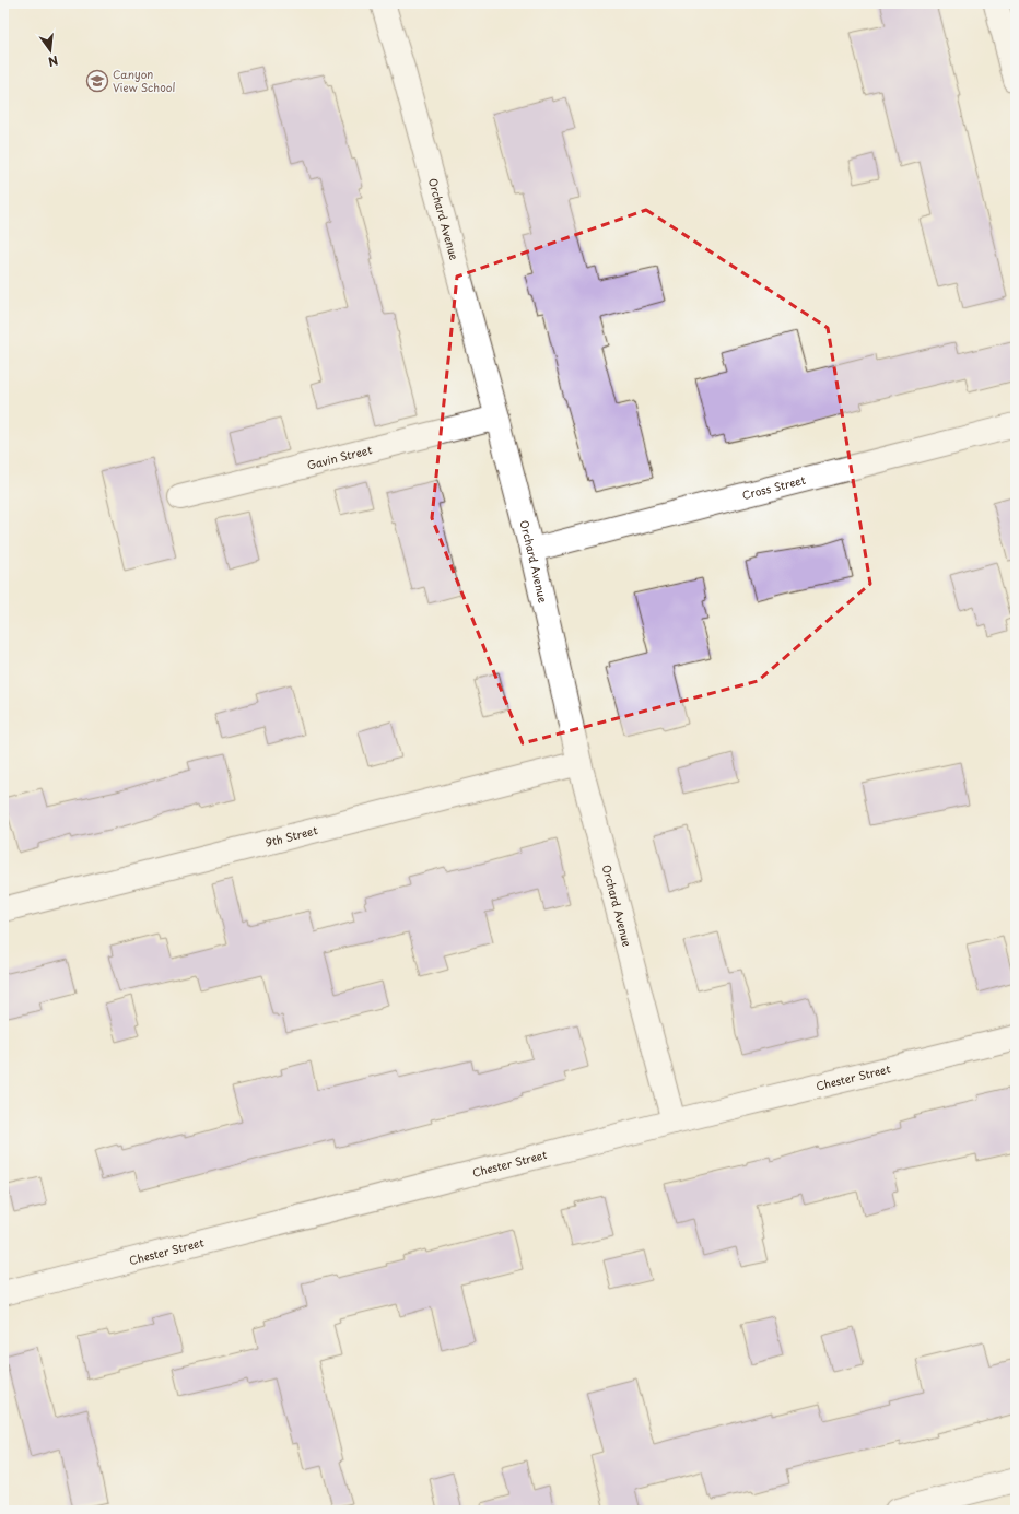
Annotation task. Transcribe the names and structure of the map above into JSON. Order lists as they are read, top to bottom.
{
  "streets": {
    "street": [
      "Orchard Avenue",
      "Gavin Street",
      "Cross Street",
      "9th Street",
      "Chester Street"
    ]
  },
  "crossings": [
    ["Orchard Avenue", "Gavin Street"],
    ["Orchard Avenue", "Cross Street"],
    ["Orchard Avenue", "9th Street"],
    ["Orchard Avenue", "Chester Street"]
  ],
  "places": {
    "school or university": ["Canyon View School"]
  },
  "north": "bottom"
}
